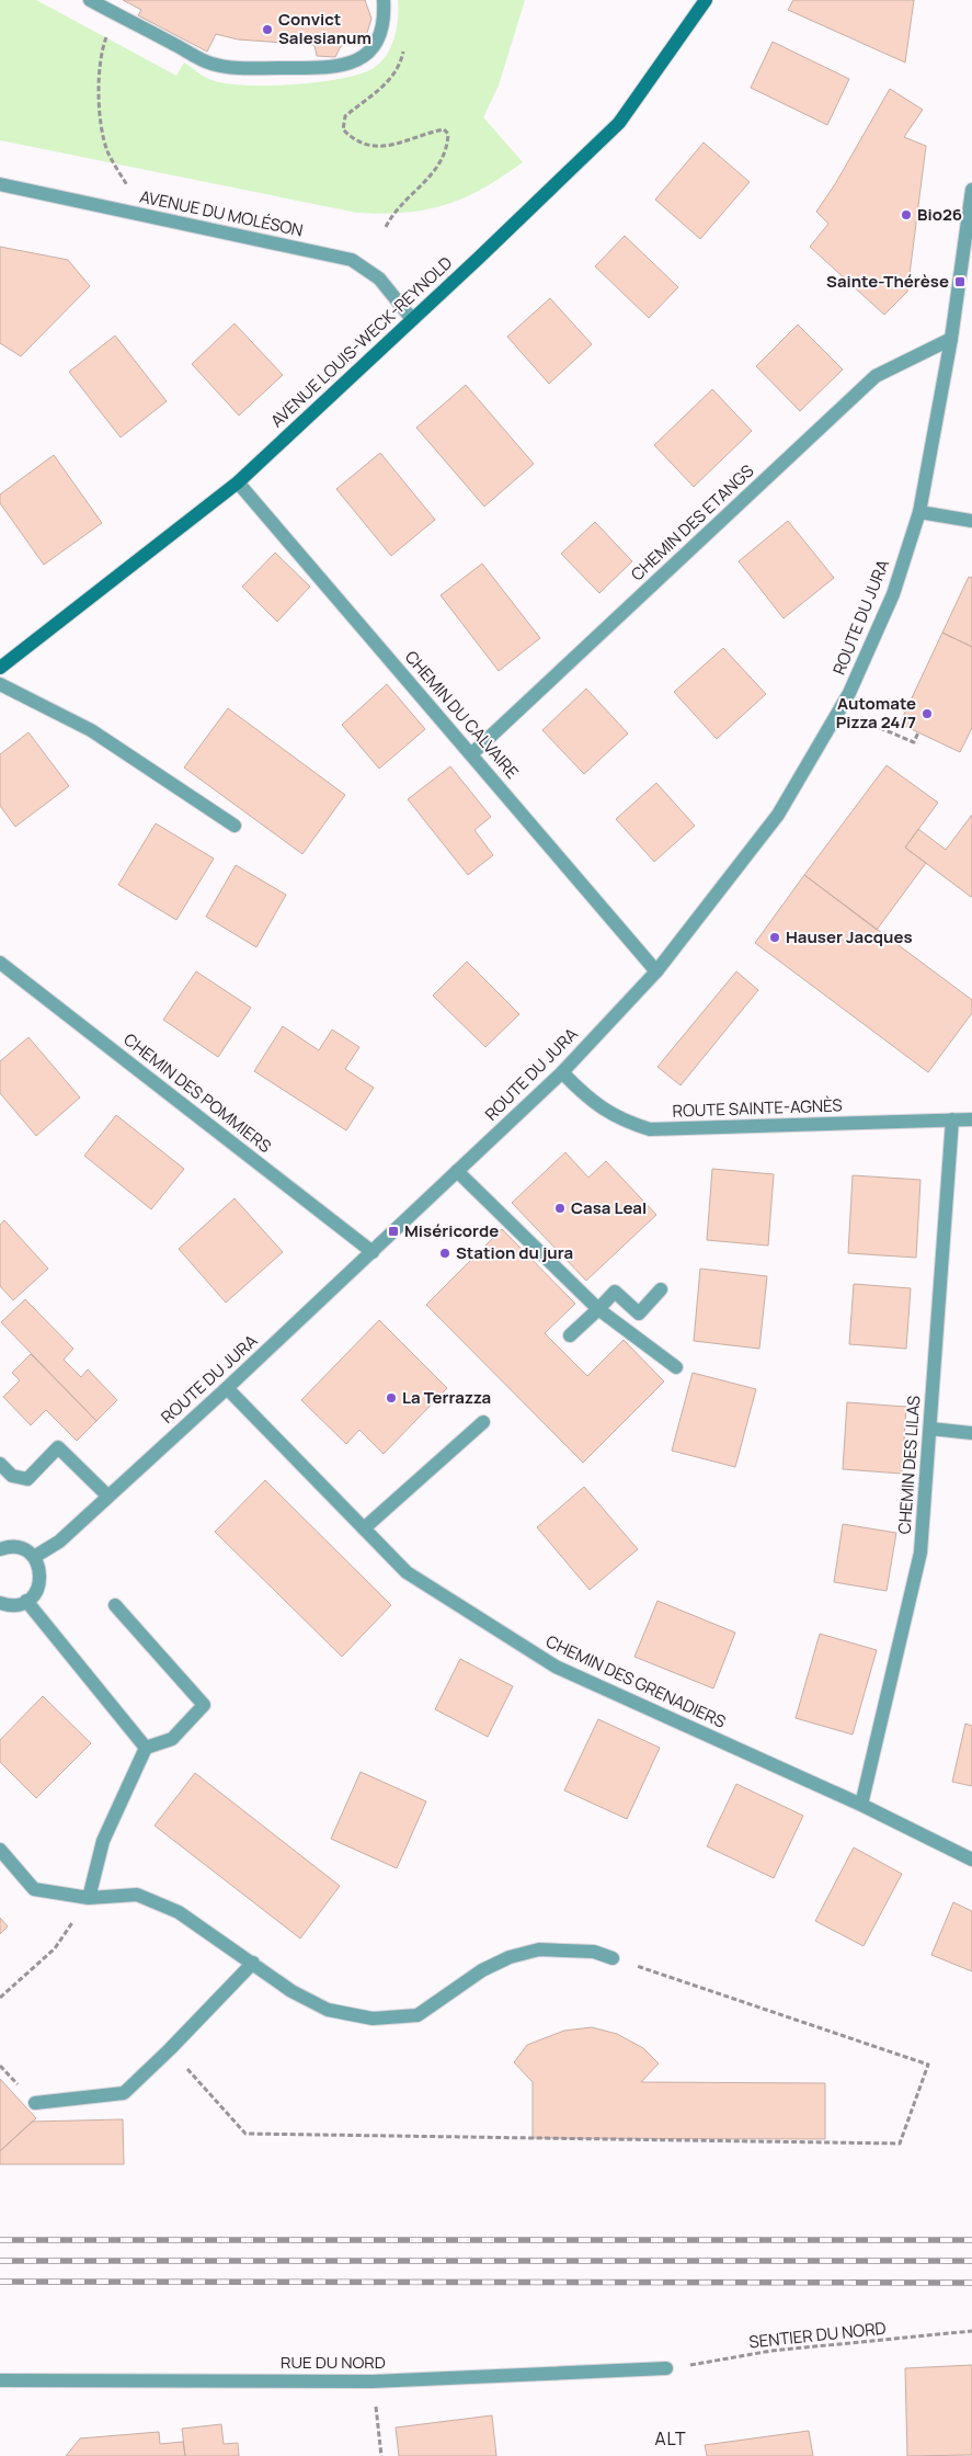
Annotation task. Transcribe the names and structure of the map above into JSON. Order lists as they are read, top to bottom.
{
  "streets": {
    "main road": ["AVENUE LOUIS-WECK-REYNOLD"],
    "street": [
      "AVENUE DU MOLÉSON",
      "CHEMIN DES ETANGS",
      "ROUTE DU JURA",
      "CHEMIN DU CALVAIRE",
      "CHEMIN DES POMMIERS",
      "ROUTE SAINTE-AGNÈS",
      "CHEMIN DES LILAS",
      "CHEMIN DES GRENADIERS",
      "RUE DU NORD"
    ],
    "path": ["SENTIER DU NORD"]
  },
  "crossings": [
    ["AVENUE DU MOLÉSON", "AVENUE LOUIS-WECK-REYNOLD"],
    ["AVENUE LOUIS-WECK-REYNOLD", "CHEMIN DU CALVAIRE"],
    ["CHEMIN DES ETANGS", "ROUTE DU JURA"],
    ["CHEMIN DES ETANGS", "CHEMIN DU CALVAIRE"],
    ["ROUTE DU JURA", "CHEMIN DU CALVAIRE"],
    ["ROUTE DU JURA", "CHEMIN DES POMMIERS"],
    ["ROUTE DU JURA", "ROUTE SAINTE-AGNÈS"],
    ["ROUTE DU JURA", "CHEMIN DES GRENADIERS"],
    ["ROUTE SAINTE-AGNÈS", "CHEMIN DES LILAS"],
    ["CHEMIN DES LILAS", "CHEMIN DES GRENADIERS"],
    ["SENTIER DU NORD", "RUE DU NORD"]
  ],
  "districts": ["ALT"],
  "places": {
    "other": [
      "Convict Salesianum",
      "Bio26",
      "Automate Pizza 24/7",
      "Hauser Jacques",
      "Casa Leal",
      "Station du jura",
      "La Terrazza"
    ],
    "transit": ["Sainte-Thérèse", "Miséricorde"]
  }
}
